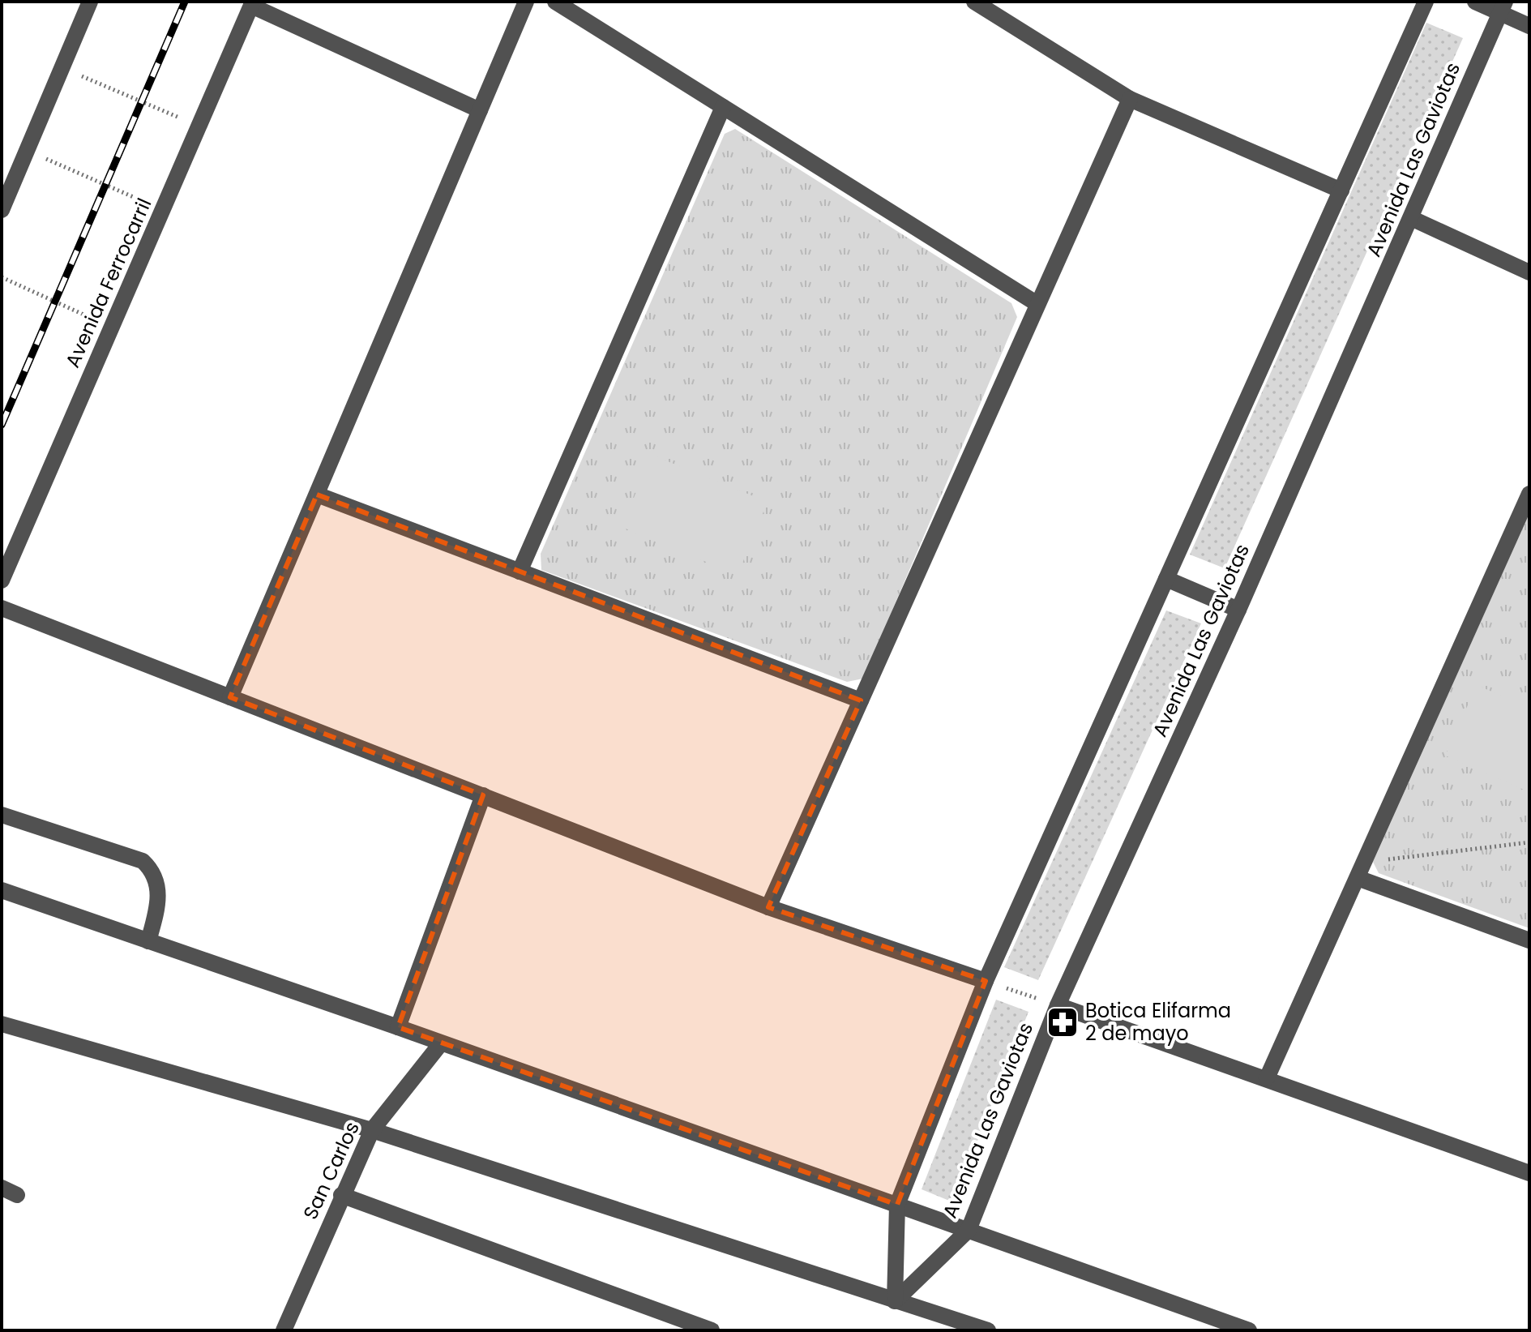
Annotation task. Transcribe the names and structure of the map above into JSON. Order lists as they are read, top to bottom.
{
  "streets": {
    "street": ["Avenida Las Gaviotas", "Avenida Ferrocarril", "San Carlos"]
  },
  "places": {
    "pharmacy": ["Botica Elifarma 2 de mayo"]
  }
}
